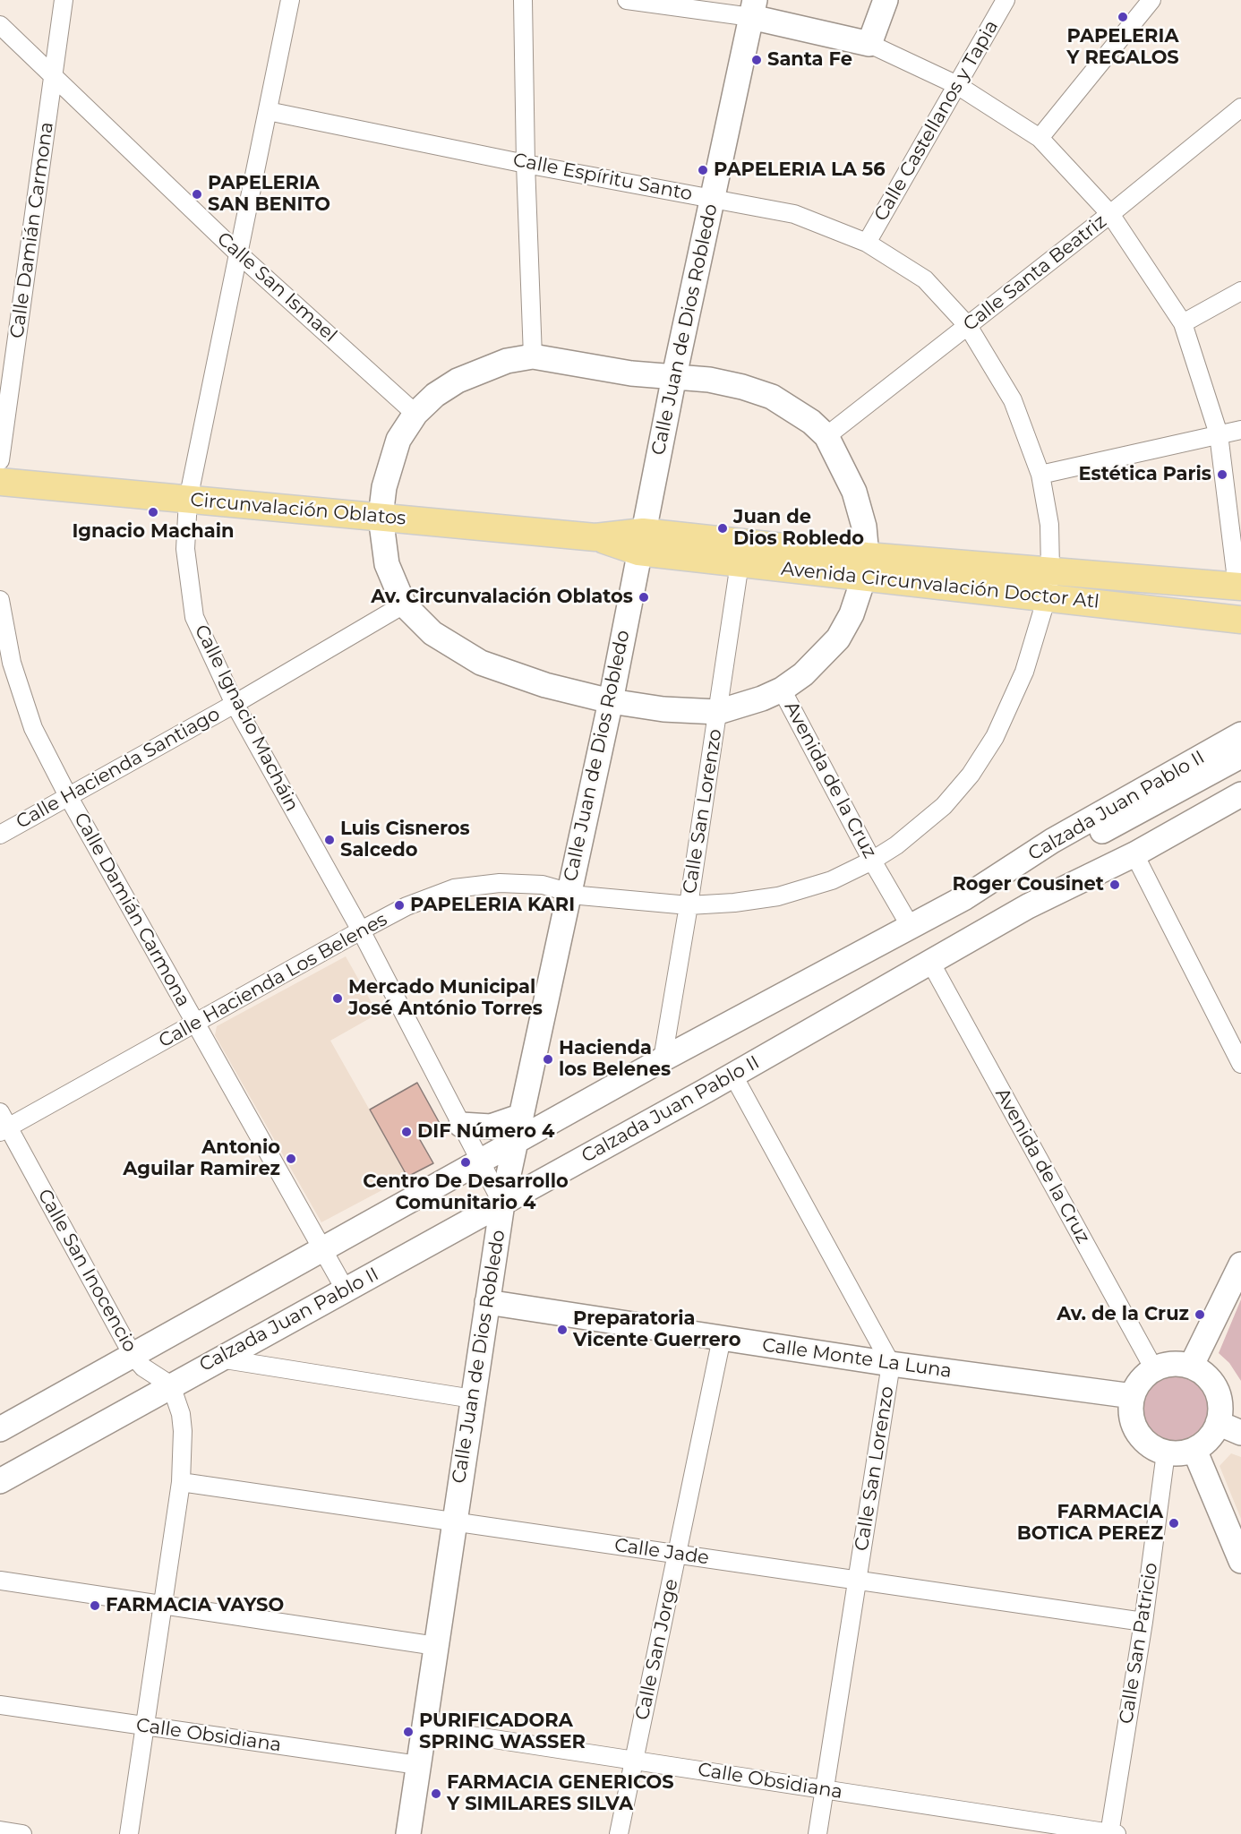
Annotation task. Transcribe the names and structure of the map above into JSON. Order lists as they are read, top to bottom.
{
  "streets": {
    "main road": ["Circunvalación Oblatos", "Avenida Circunvalación Doctor Atl"],
    "street": [
      "Calle Castellanos y Tapia",
      "Calle Espíritu Santo",
      "Calle Damián Carmona",
      "Calle Santa Beatriz",
      "Calle San Ismael",
      "Calle Juan de Dios Robledo",
      "Calle Ignacio Macháin",
      "Calle Hacienda Santiago",
      "Avenida de la Cruz",
      "Calzada Juan Pablo II",
      "Calle San Lorenzo",
      "Calle Hacienda Los Belenes",
      "Calle San Inocencio",
      "Calle Monte La Luna",
      "Calle Jade",
      "Calle San Patricio",
      "Calle San Jorge",
      "Calle Obsidiana"
    ]
  },
  "crossings": [
    ["Calle Castellanos y Tapia", "Calle Espíritu Santo"],
    ["Calle Espíritu Santo", "Calle Santa Beatriz"],
    ["Calle Espíritu Santo", "Calle Juan de Dios Robledo"],
    ["Calle Espíritu Santo", "Avenida Circunvalación Doctor Atl"],
    ["Calle Espíritu Santo", "Calle Ignacio Macháin"],
    ["Calle Espíritu Santo", "Calle Hacienda Los Belenes"],
    ["Calle Damián Carmona", "Calle San Ismael"],
    ["Calle Damián Carmona", "Calle Hacienda Santiago"],
    ["Calle Damián Carmona", "Calzada Juan Pablo II"],
    ["Calle Damián Carmona", "Calle Hacienda Los Belenes"],
    ["Calle San Ismael", "Calle Ignacio Macháin"],
    ["Calle Juan de Dios Robledo", "Circunvalación Oblatos"],
    ["Calle Juan de Dios Robledo", "Avenida Circunvalación Doctor Atl"],
    ["Calle Juan de Dios Robledo", "Calle Ignacio Macháin"],
    ["Calle Juan de Dios Robledo", "Calzada Juan Pablo II"],
    ["Calle Juan de Dios Robledo", "Calle Hacienda Los Belenes"],
    ["Calle Juan de Dios Robledo", "Calle Monte La Luna"],
    ["Calle Juan de Dios Robledo", "Calle Jade"],
    ["Calle Juan de Dios Robledo", "Calle Obsidiana"],
    ["Circunvalación Oblatos", "Avenida Circunvalación Doctor Atl"],
    ["Circunvalación Oblatos", "Calle Ignacio Macháin"],
    ["Avenida Circunvalación Doctor Atl", "Calle San Lorenzo"],
    ["Avenida Circunvalación Doctor Atl", "Calle Hacienda Los Belenes"],
    ["Calle Ignacio Macháin", "Calle Hacienda Santiago"],
    ["Calle Ignacio Macháin", "Calzada Juan Pablo II"],
    ["Calle Ignacio Macháin", "Calle Hacienda Los Belenes"],
    ["Avenida de la Cruz", "Calzada Juan Pablo II"],
    ["Avenida de la Cruz", "Calle Hacienda Los Belenes"],
    ["Avenida de la Cruz", "Calle Monte La Luna"],
    ["Avenida de la Cruz", "Calle San Patricio"],
    ["Calzada Juan Pablo II", "Calle San Lorenzo"],
    ["Calzada Juan Pablo II", "Calle San Inocencio"],
    ["Calle San Lorenzo", "Calle Hacienda Los Belenes"],
    ["Calle San Lorenzo", "Calle Monte La Luna"],
    ["Calle San Lorenzo", "Calle Jade"],
    ["Calle San Lorenzo", "Calle Obsidiana"],
    ["Calle Hacienda Los Belenes", "Calle San Inocencio"],
    ["Calle Monte La Luna", "Calle San Patricio"],
    ["Calle Monte La Luna", "Calle San Jorge"],
    ["Calle Jade", "Calle San Patricio"],
    ["Calle Jade", "Calle San Jorge"],
    ["Calle San Patricio", "Calle Obsidiana"],
    ["Calle San Jorge", "Calle Obsidiana"]
  ],
  "places": [
    "PAPELERIA Y REGALOS",
    "Santa Fe",
    "PAPELERIA LA 56",
    "PAPELERIA SAN BENITO",
    "Estética Paris",
    "Ignacio Machain",
    "Juan de Dios Robledo",
    "Av. Circunvalación Oblatos",
    "Luis Cisneros Salcedo",
    "Roger Cousinet",
    "PAPELERIA KARI",
    "Mercado Municipal José António Torres",
    "Hacienda los Belenes",
    "DIF Número 4",
    "Antonio Aguilar Ramirez",
    "Centro De Desarrollo Comunitario 4",
    "Av. de la Cruz",
    "Preparatoria Vicente Guerrero",
    "FARMACIA BOTICA PEREZ",
    "FARMACIA VAYSO",
    "PURIFICADORA SPRING WASSER",
    "FARMACIA GENERICOS Y SIMILARES SILVA"
  ]
}
